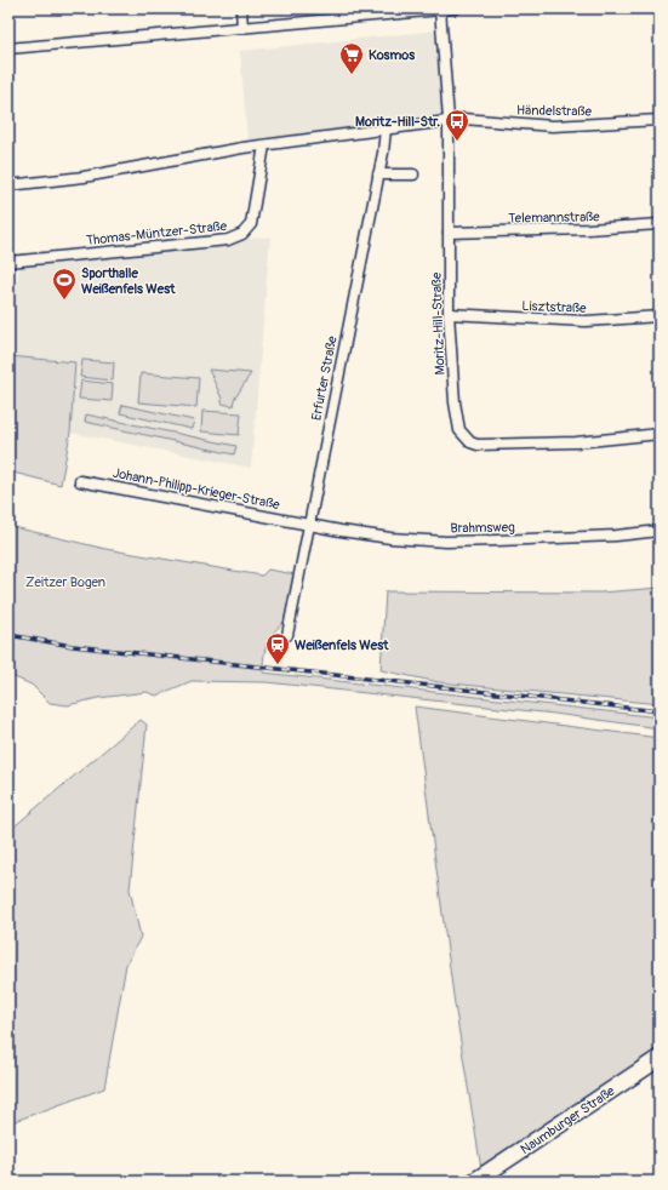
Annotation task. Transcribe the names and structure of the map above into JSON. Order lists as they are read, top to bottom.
{
  "streets": {
    "main road": ["Naumburger Straße"],
    "street": [
      "Händelstraße",
      "Telemannstraße",
      "Thomas-Müntzer-Straße",
      "Lisztstraße",
      "Moritz-Hill-Straße",
      "Erfurter Straße",
      "Johann-Philipp-Krieger-Straße",
      "Brahmsweg"
    ]
  },
  "crossings": [
    ["Händelstraße", "Moritz-Hill-Straße"],
    ["Telemannstraße", "Moritz-Hill-Straße"],
    ["Lisztstraße", "Moritz-Hill-Straße"],
    ["Erfurter Straße", "Johann-Philipp-Krieger-Straße"],
    ["Erfurter Straße", "Brahmsweg"],
    ["Johann-Philipp-Krieger-Straße", "Brahmsweg"]
  ],
  "parks": ["Zeitzer Bogen"],
  "places": {
    "supermarket": ["Kosmos"],
    "bus stop": ["Moritz-Hill-Str."],
    "sports": ["Sporthalle Weißenfels West"],
    "station": ["Weißenfels West"]
  }
}
